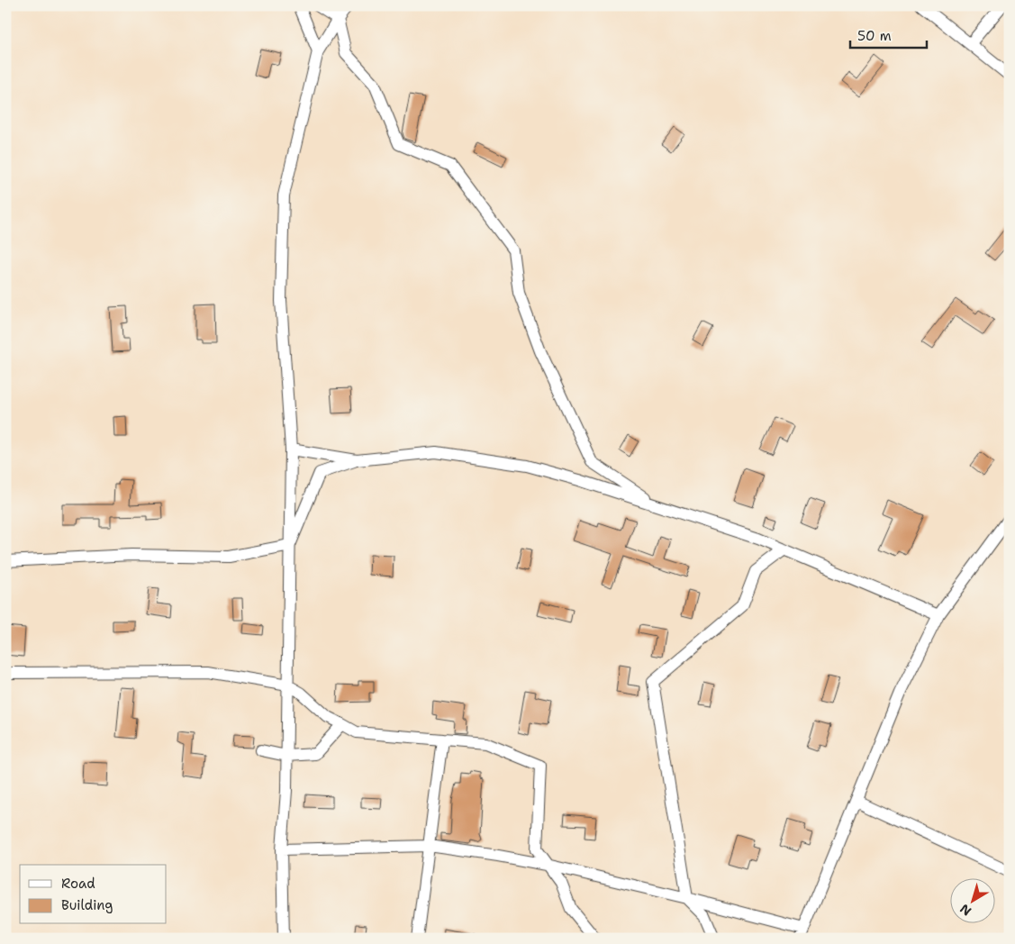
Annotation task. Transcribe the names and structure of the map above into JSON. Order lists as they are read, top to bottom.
{
  "legend": ["Road", "Building"],
  "scale_bar": "50 m",
  "north": "bottom left"
}
